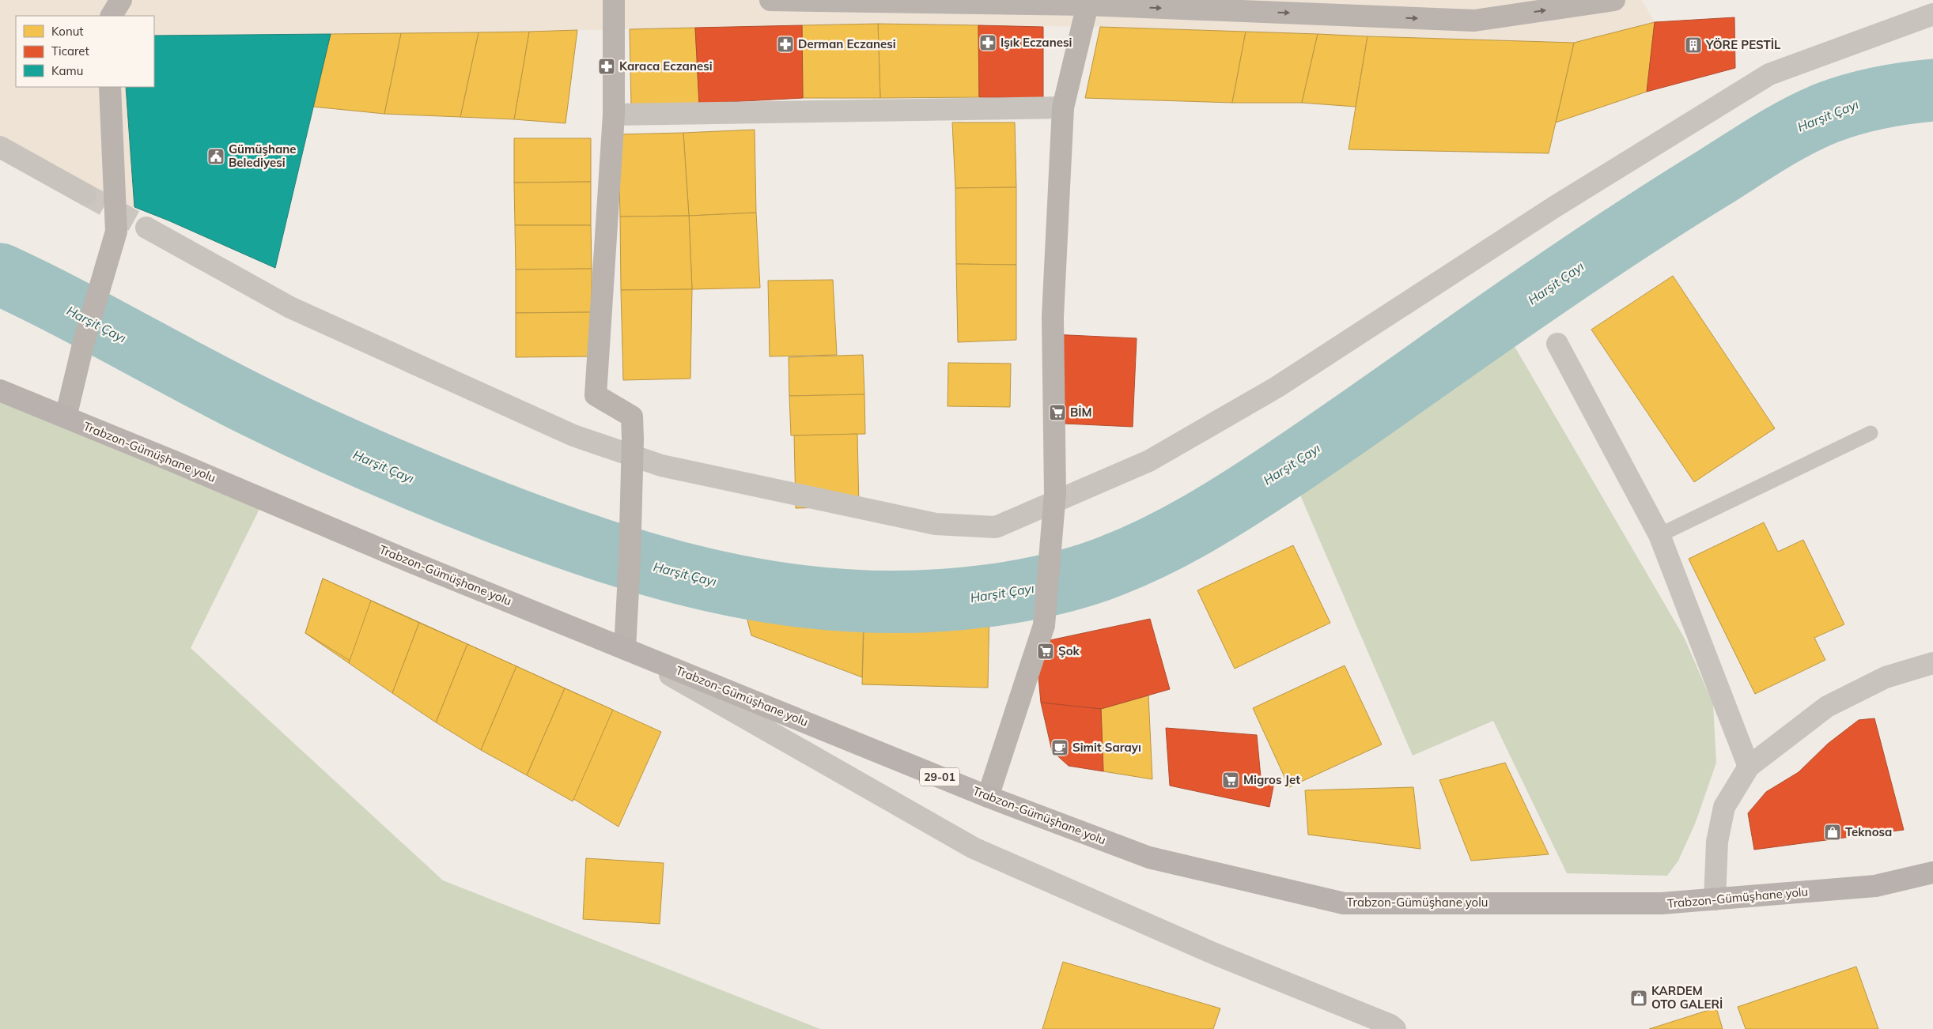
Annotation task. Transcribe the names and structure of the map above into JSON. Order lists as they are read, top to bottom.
{
  "streets": {
    "main road": ["Trabzon-Gümüşhane yolu", "29-01"]
  },
  "water": ["Harşit Çayı"],
  "places": {
    "pharmacy": ["Işık Eczanesi", "Derman Eczanesi", "Karaca Eczanesi"],
    "building": ["YÖRE PESTİL"],
    "public building": ["Gümüşhane Belediyesi"],
    "supermarket": ["BİM", "Şok", "Migros Jet"],
    "cafe": ["Simit Sarayı"],
    "shop": ["Teknosa", "KARDEM OTO GALERİ"]
  },
  "legend": ["Konut", "Ticaret", "Kamu"]
}
